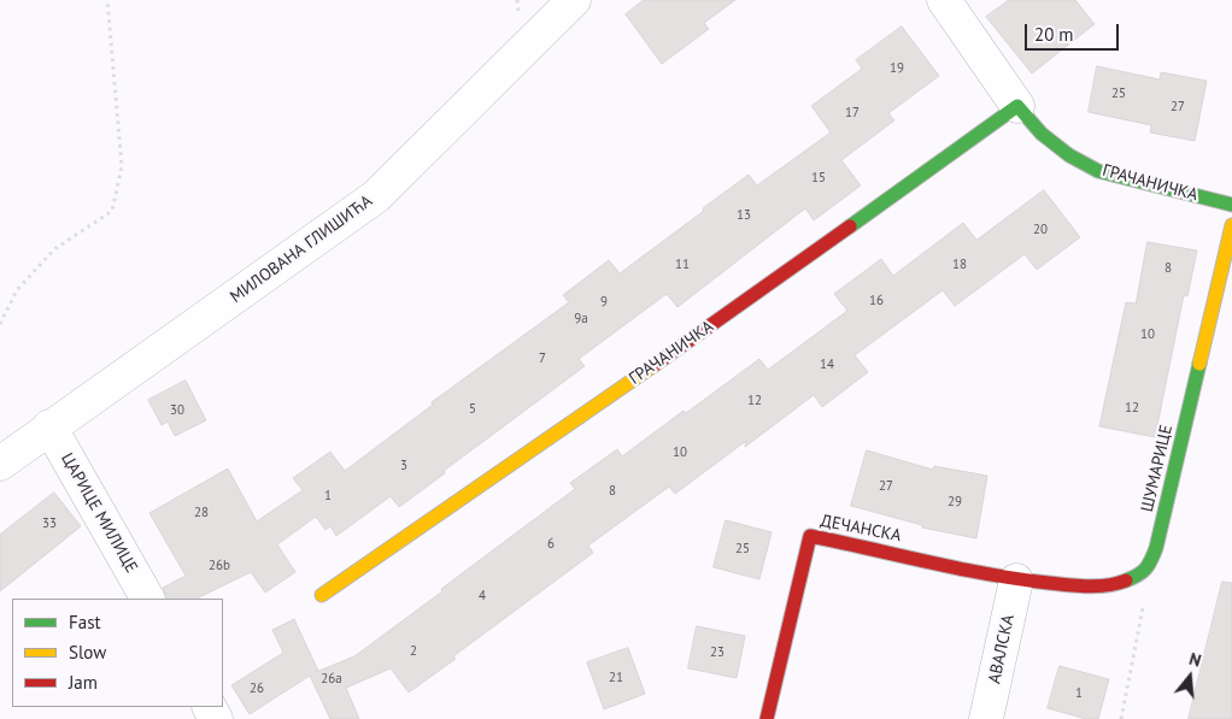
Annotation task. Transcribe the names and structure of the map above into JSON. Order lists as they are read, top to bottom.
{
  "streets": {
    "street": [
      "ГРАЧАНИЧКА",
      "МИЛОВАНА ГЛИШИЋА",
      "ШУМАРИЦЕ",
      "ЦАРИЦЕ МИЛИЦЕ",
      "ДЕЧАНСКА",
      "АВАЛСКА"
    ]
  },
  "crossings": [
    ["МИЛОВАНА ГЛИШИЋА", "ЦАРИЦЕ МИЛИЦЕ"],
    ["ДЕЧАНСКА", "АВАЛСКА"]
  ],
  "house_numbers": [
    "19",
    "25",
    "27",
    "17",
    "15",
    "13",
    "20",
    "11",
    "18",
    "8",
    "16",
    "9",
    "9a",
    "10",
    "7",
    "14",
    "12",
    "12",
    "5",
    "30",
    "10",
    "3",
    "27",
    "8",
    "1",
    "29",
    "28",
    "33",
    "6",
    "25",
    "26b",
    "4",
    "2",
    "23",
    "21",
    "26a",
    "26",
    "1"
  ],
  "legend": ["Fast", "Slow", "Jam"],
  "scale_bar": "20 m",
  "north": "top"
}
